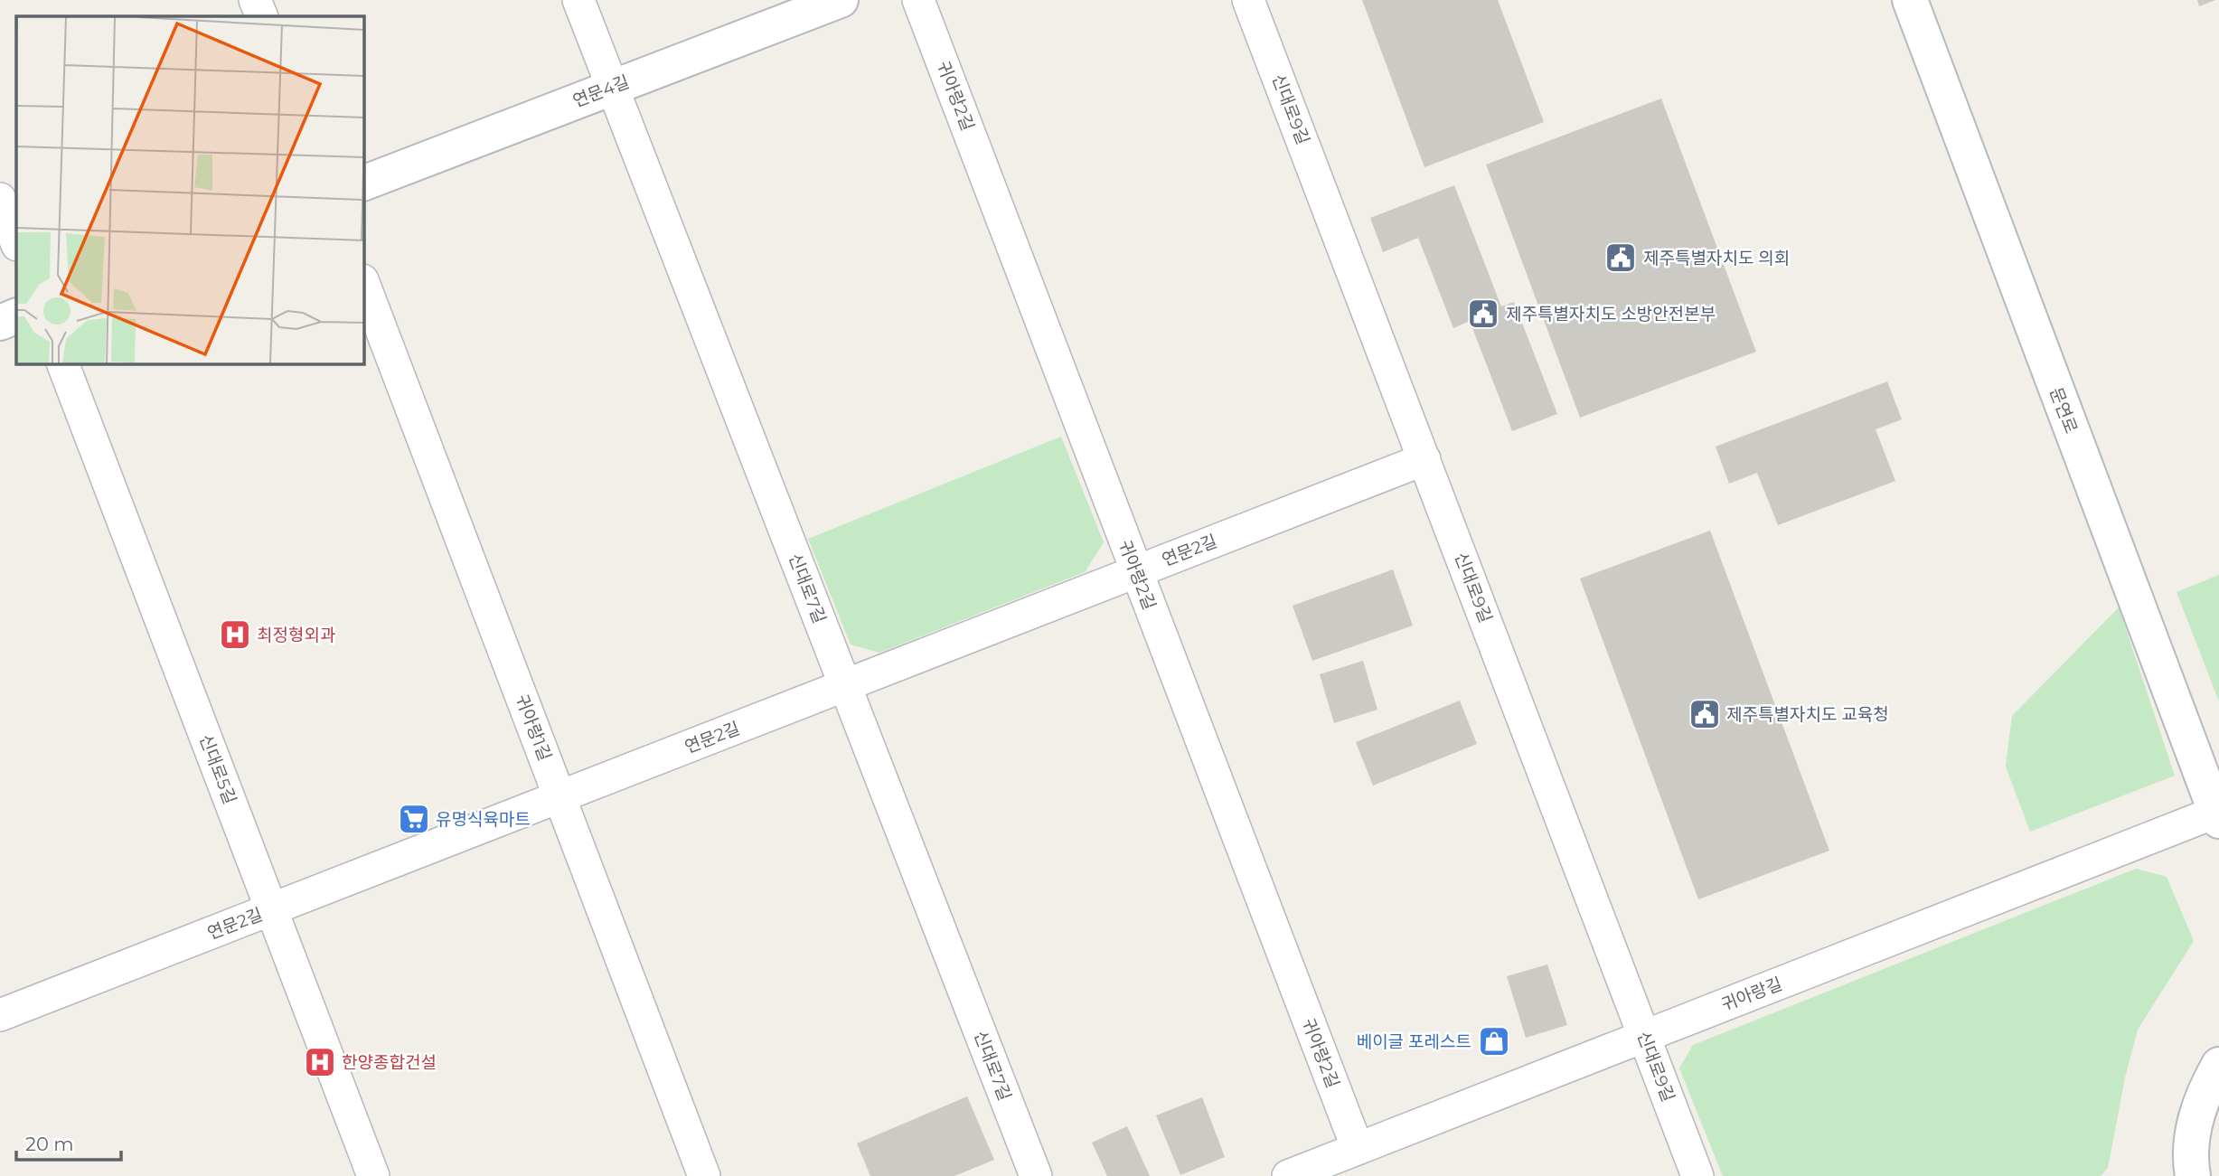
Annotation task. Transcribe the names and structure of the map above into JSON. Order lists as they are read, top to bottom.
{
  "streets": {
    "main road": ["연문4길", "문연로"],
    "street": [
      "귀아랑2길",
      "신대로9길",
      "연문2길",
      "신대로7길",
      "귀아랑1길",
      "신대로5길",
      "귀아랑길"
    ]
  },
  "crossings": [
    ["연문4길", "신대로7길"],
    ["귀아랑2길", "연문2길"],
    ["귀아랑2길", "귀아랑길"],
    ["신대로9길", "연문2길"],
    ["신대로9길", "귀아랑길"],
    ["문연로", "귀아랑길"],
    ["연문2길", "신대로7길"],
    ["연문2길", "귀아랑1길"],
    ["연문2길", "신대로5길"]
  ],
  "places": {
    "public building": ["제주특별자치도 의회", "제주특별자치도 소방안전본부", "제주특별자치도 교육청"],
    "hospital": ["최정형외과", "한양종합건설"],
    "supermarket": ["유명식육마트"],
    "shop": ["베이글 포레스트"]
  },
  "scale_bar": "20 m"
}
